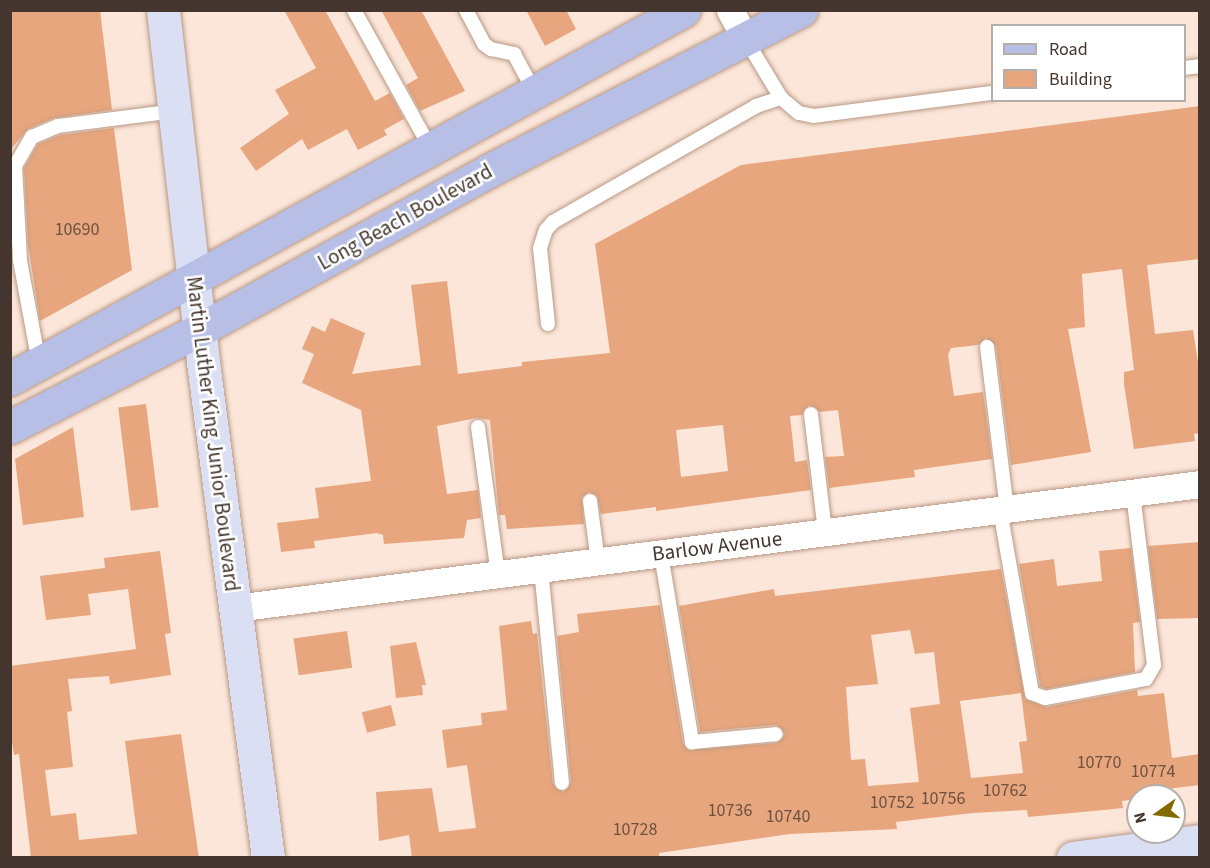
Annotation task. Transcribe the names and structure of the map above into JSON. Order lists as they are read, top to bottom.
{
  "streets": {
    "main road": ["Long Beach Boulevard", "Martin Luther King Junior Boulevard"],
    "street": ["Barlow Avenue"]
  },
  "crossings": [
    ["Long Beach Boulevard", "Martin Luther King Junior Boulevard"],
    ["Martin Luther King Junior Boulevard", "Barlow Avenue"]
  ],
  "house_numbers": [
    "10690",
    "10770",
    "10774",
    "10762",
    "10756",
    "10752",
    "10736",
    "10740",
    "10728"
  ],
  "legend": ["Road", "Building"],
  "north": "left"
}
